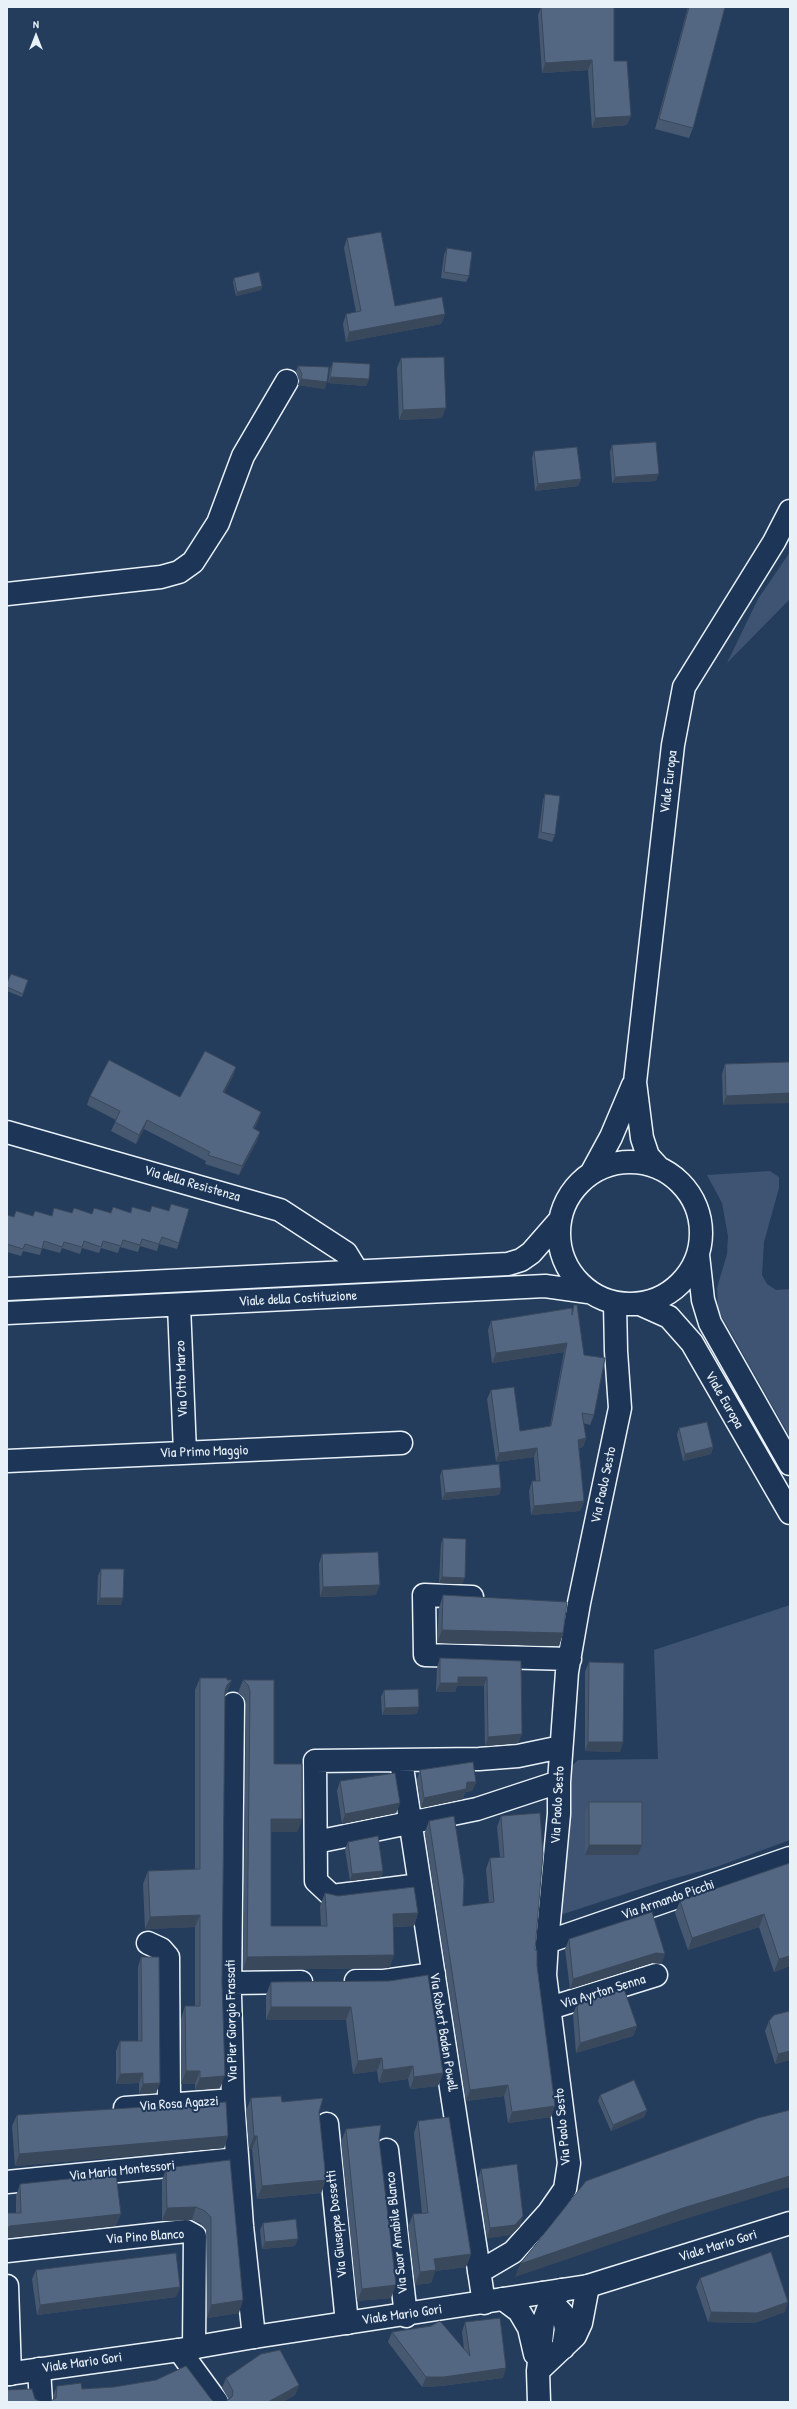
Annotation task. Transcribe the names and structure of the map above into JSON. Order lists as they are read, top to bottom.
{
  "streets": {
    "street": [
      "Viale Europa",
      "Via della Resistenza",
      "Viale della Costituzione",
      "Via Otto Marzo",
      "Via Primo Maggio",
      "Via Paolo Sesto",
      "Via Armando Picchi",
      "Via Ayrton Senna",
      "Via Pier Giorgio Frassati",
      "Via Robert Baden Powell",
      "Via Rosa Agazzi",
      "Via Maria Montessori",
      "Via Giuseppe Dossetti",
      "Via Suor Amabile Blanco",
      "Via Pino Blanco",
      "Viale Mario Gori"
    ]
  },
  "crossings": [
    ["Viale Europa", "Viale della Costituzione"],
    ["Viale Europa", "Via Paolo Sesto"],
    ["Via della Resistenza", "Viale della Costituzione"],
    ["Viale della Costituzione", "Via Otto Marzo"],
    ["Viale della Costituzione", "Via Paolo Sesto"],
    ["Via Otto Marzo", "Via Primo Maggio"],
    ["Via Paolo Sesto", "Via Armando Picchi"],
    ["Via Paolo Sesto", "Via Ayrton Senna"],
    ["Via Paolo Sesto", "Via Robert Baden Powell"],
    ["Via Pier Giorgio Frassati", "Via Rosa Agazzi"],
    ["Via Pier Giorgio Frassati", "Via Maria Montessori"],
    ["Via Pier Giorgio Frassati", "Viale Mario Gori"],
    ["Via Robert Baden Powell", "Viale Mario Gori"],
    ["Via Giuseppe Dossetti", "Viale Mario Gori"],
    ["Via Suor Amabile Blanco", "Viale Mario Gori"],
    ["Via Pino Blanco", "Viale Mario Gori"]
  ],
  "north": "top"
}
